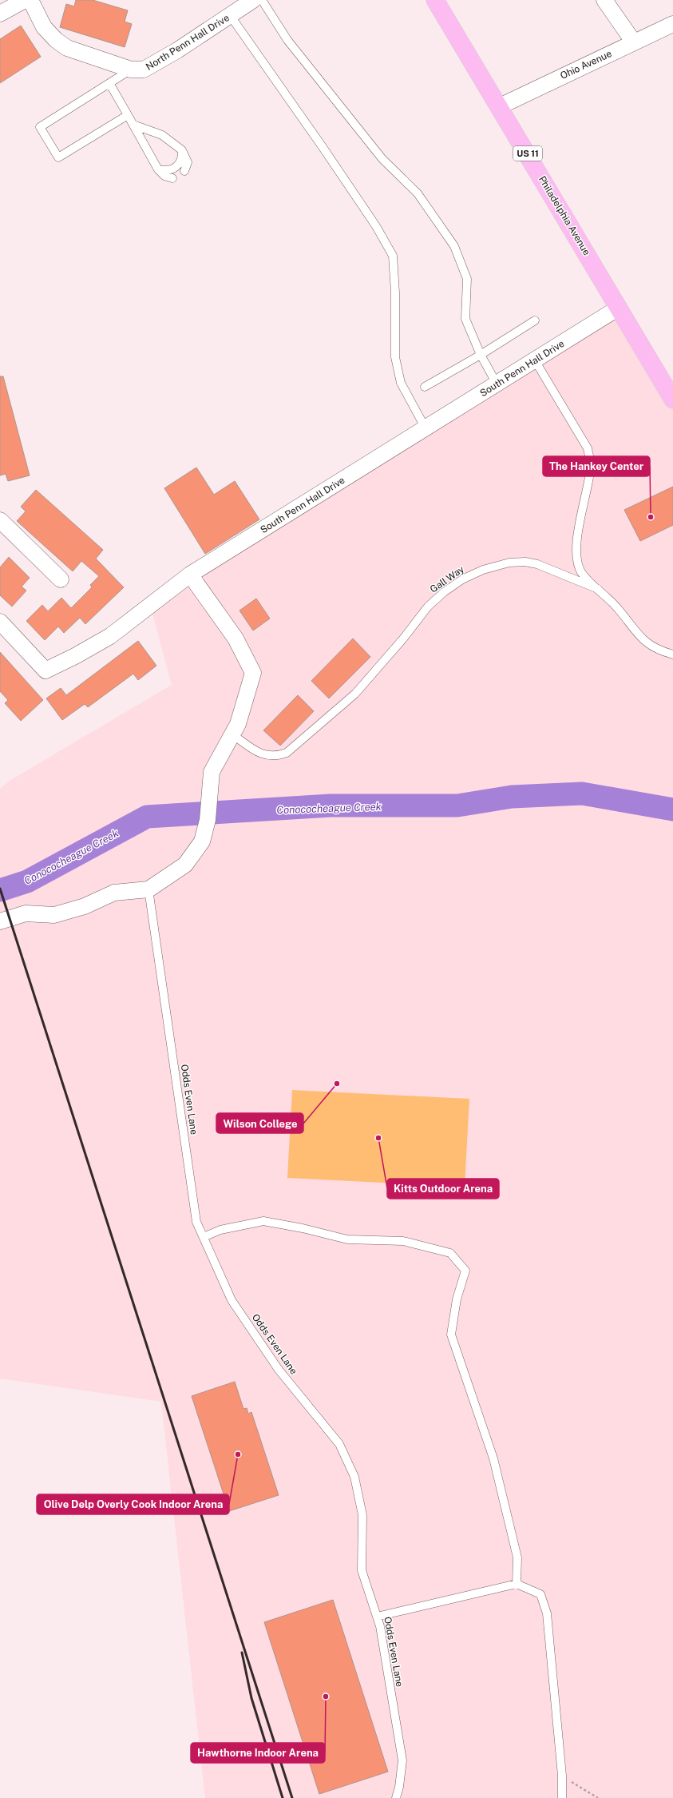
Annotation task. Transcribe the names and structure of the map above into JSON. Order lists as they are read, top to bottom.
{
  "streets": {
    "main road": ["US 11", "Philadelphia Avenue"],
    "street": ["North Penn Hall Drive", "Ohio Avenue", "South Penn Hall Drive"],
    "lane": ["Gall Way", "Odds Even Lane"]
  },
  "crossings": [
    ["Ohio Avenue", "Philadelphia Avenue"],
    ["Philadelphia Avenue", "South Penn Hall Drive"]
  ],
  "water": ["Conococheague Creek"],
  "places": [
    "The Hankey Center",
    "Wilson College",
    "Kitts Outdoor Arena",
    "Olive Delp Overly Cook Indoor Arena",
    "Hawthorne Indoor Arena"
  ]
}
